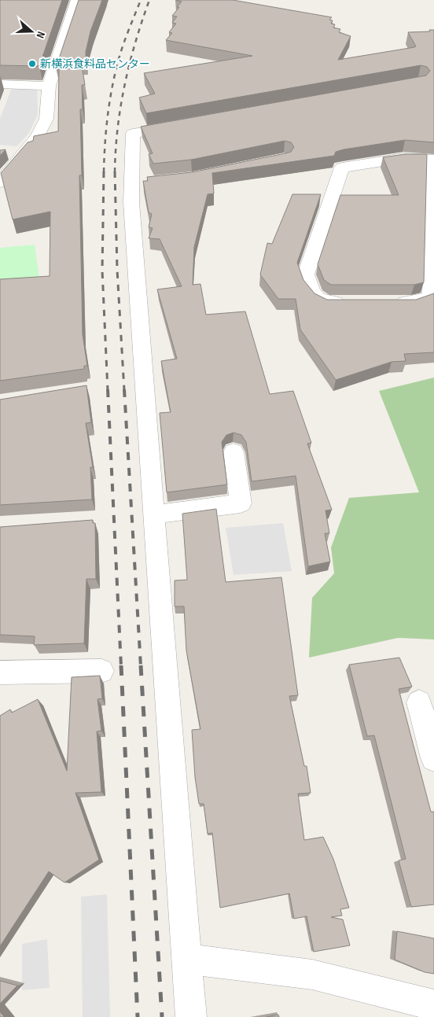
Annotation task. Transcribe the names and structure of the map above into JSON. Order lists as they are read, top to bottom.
{
  "places": ["新横浜食料品センター"],
  "north": "right"
}
